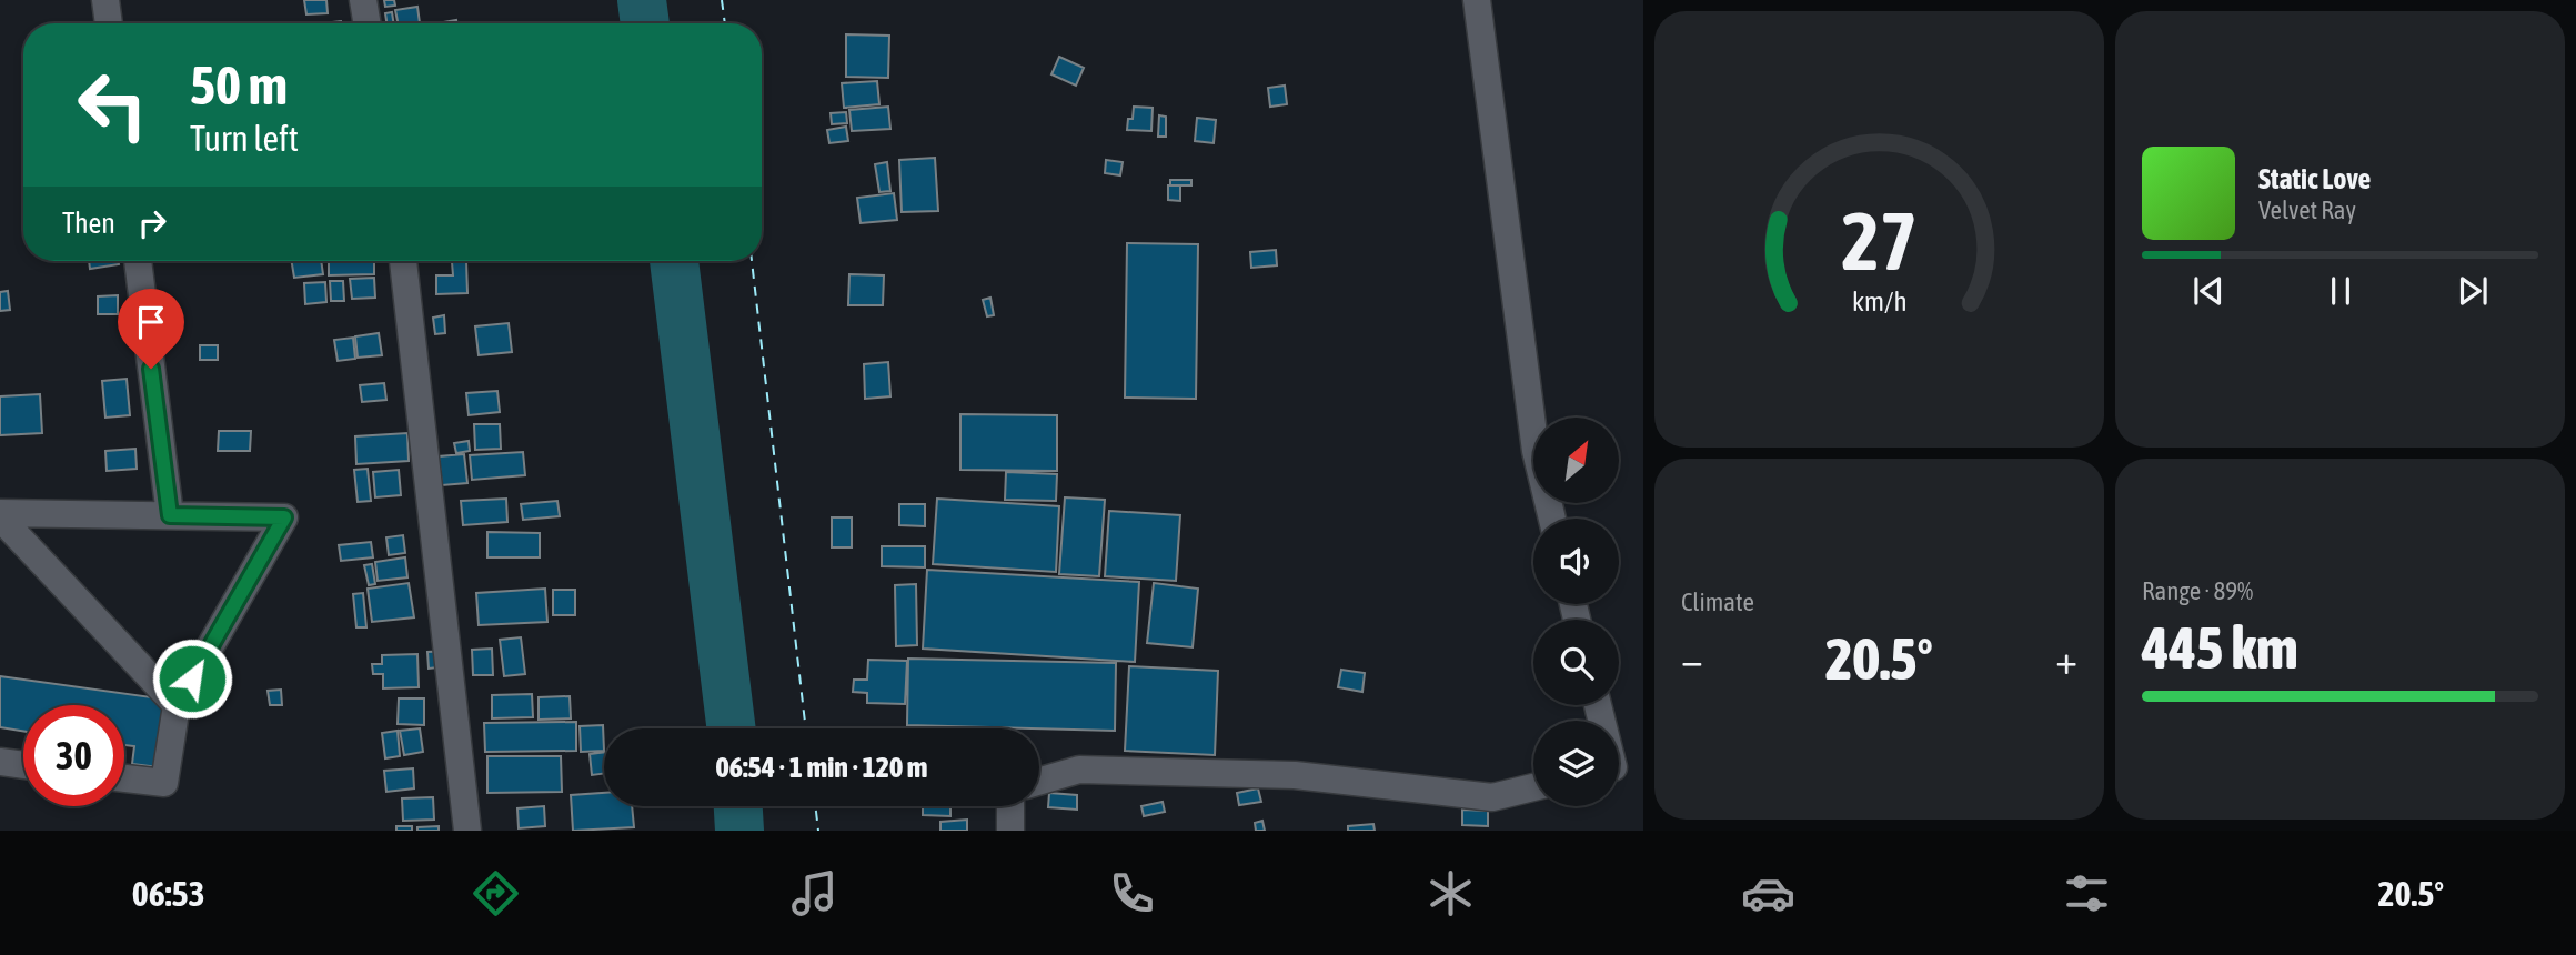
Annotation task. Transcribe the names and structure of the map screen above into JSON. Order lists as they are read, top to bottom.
{
  "north": "top right",
  "page": {
    "turn": ["50 m", "Turn left"],
    "song": ["Static Love", "Velvet Ray"],
    "then": "Then",
    "tile": [
      "Climate",
      ["Range · 89%", "445 km"]
    ],
    "heat": ["−", "20.5°", "+"],
    "limit": "30",
    "trip": "06:54 · 1 min · 120 m",
    "tabs": ["06:53", "20.5°"],
    "gauge": ["27", "km/h"]
  }
}
